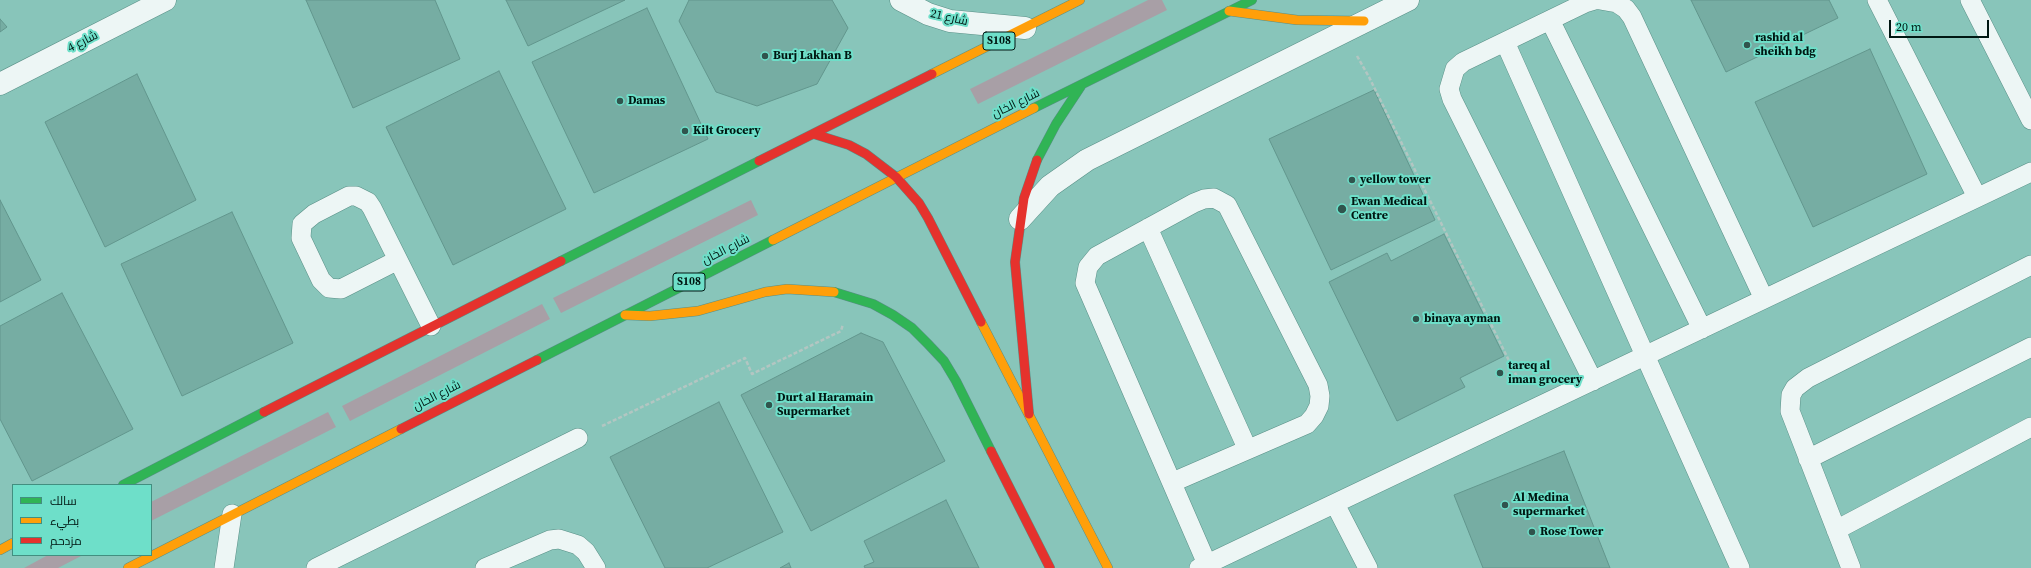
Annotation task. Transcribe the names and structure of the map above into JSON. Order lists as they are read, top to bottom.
{
  "streets": {
    "main road": ["S108", "شارع الخان"],
    "street": ["شارع 21", "شارع 4"]
  },
  "crossings": [
    ["شارع 21", "S108"]
  ],
  "places": [
    "rashid al sheikh bdg",
    "Burj Lakhan B",
    "Damas",
    "Kilt Grocery",
    "yellow tower",
    "Ewan Medical Centre",
    "binaya ayman",
    "tareq al iman grocery",
    "Durt al Haramain Supermarket",
    "Al Medina supermarket",
    "Rose Tower"
  ],
  "legend": ["سالك", "بطيء", "مزدحم"],
  "scale_bar": "20 m"
}
